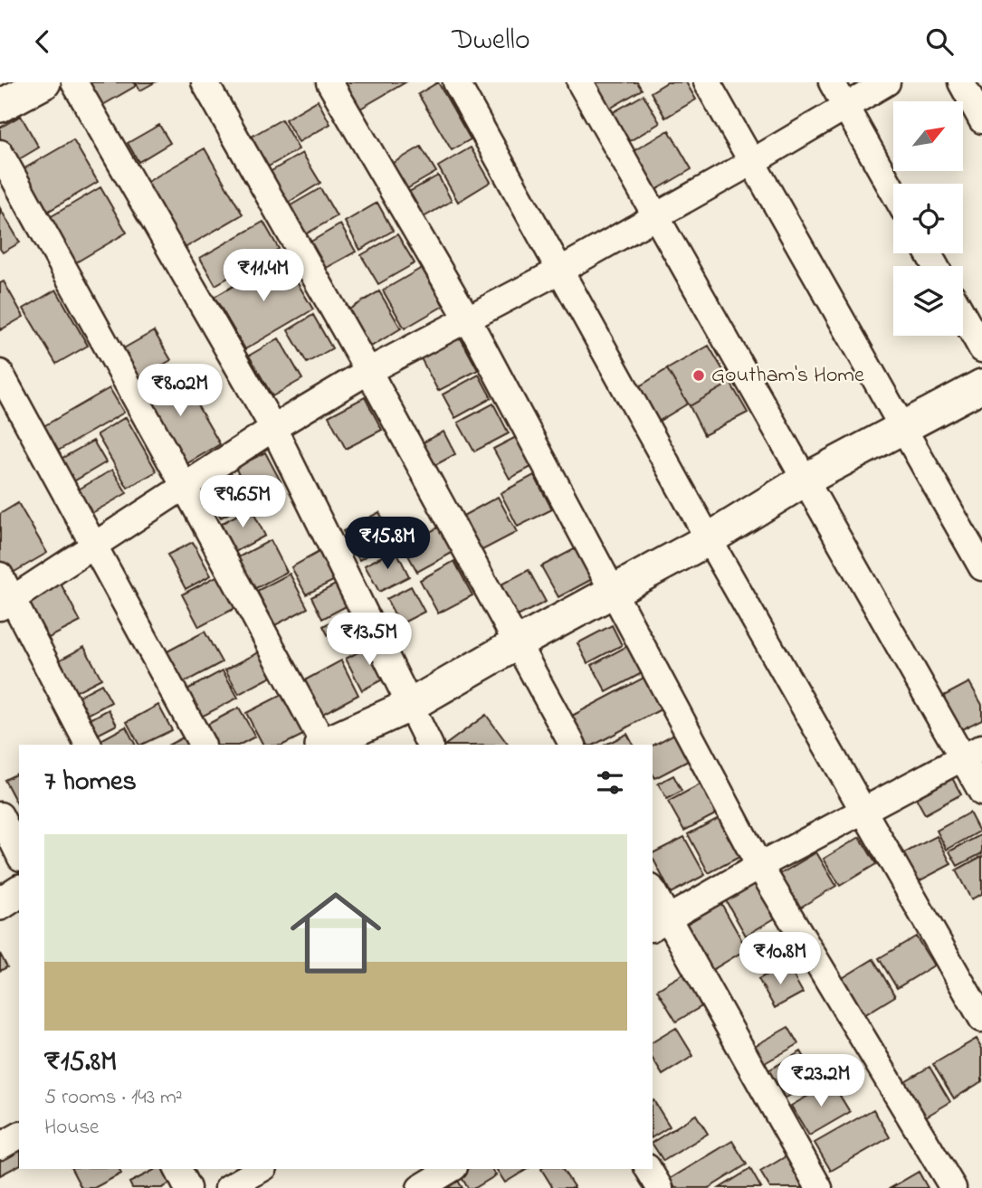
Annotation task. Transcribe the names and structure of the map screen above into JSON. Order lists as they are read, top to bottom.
{
  "places": ["Goutham's Home"],
  "north": "top right",
  "page": {
    "header": "Dwello",
    "price": [
      "₹11.4M",
      "₹8.02M",
      "₹9.65M",
      "₹15.8M",
      "₹13.5M",
      "₹10.8M",
      "₹23.2M"
    ],
    "heading": "7 homes",
    "list": [
      {
        "name": "₹15.8M",
        "note": "5 rooms · 143 m² · House"
      }
    ]
  }
}
